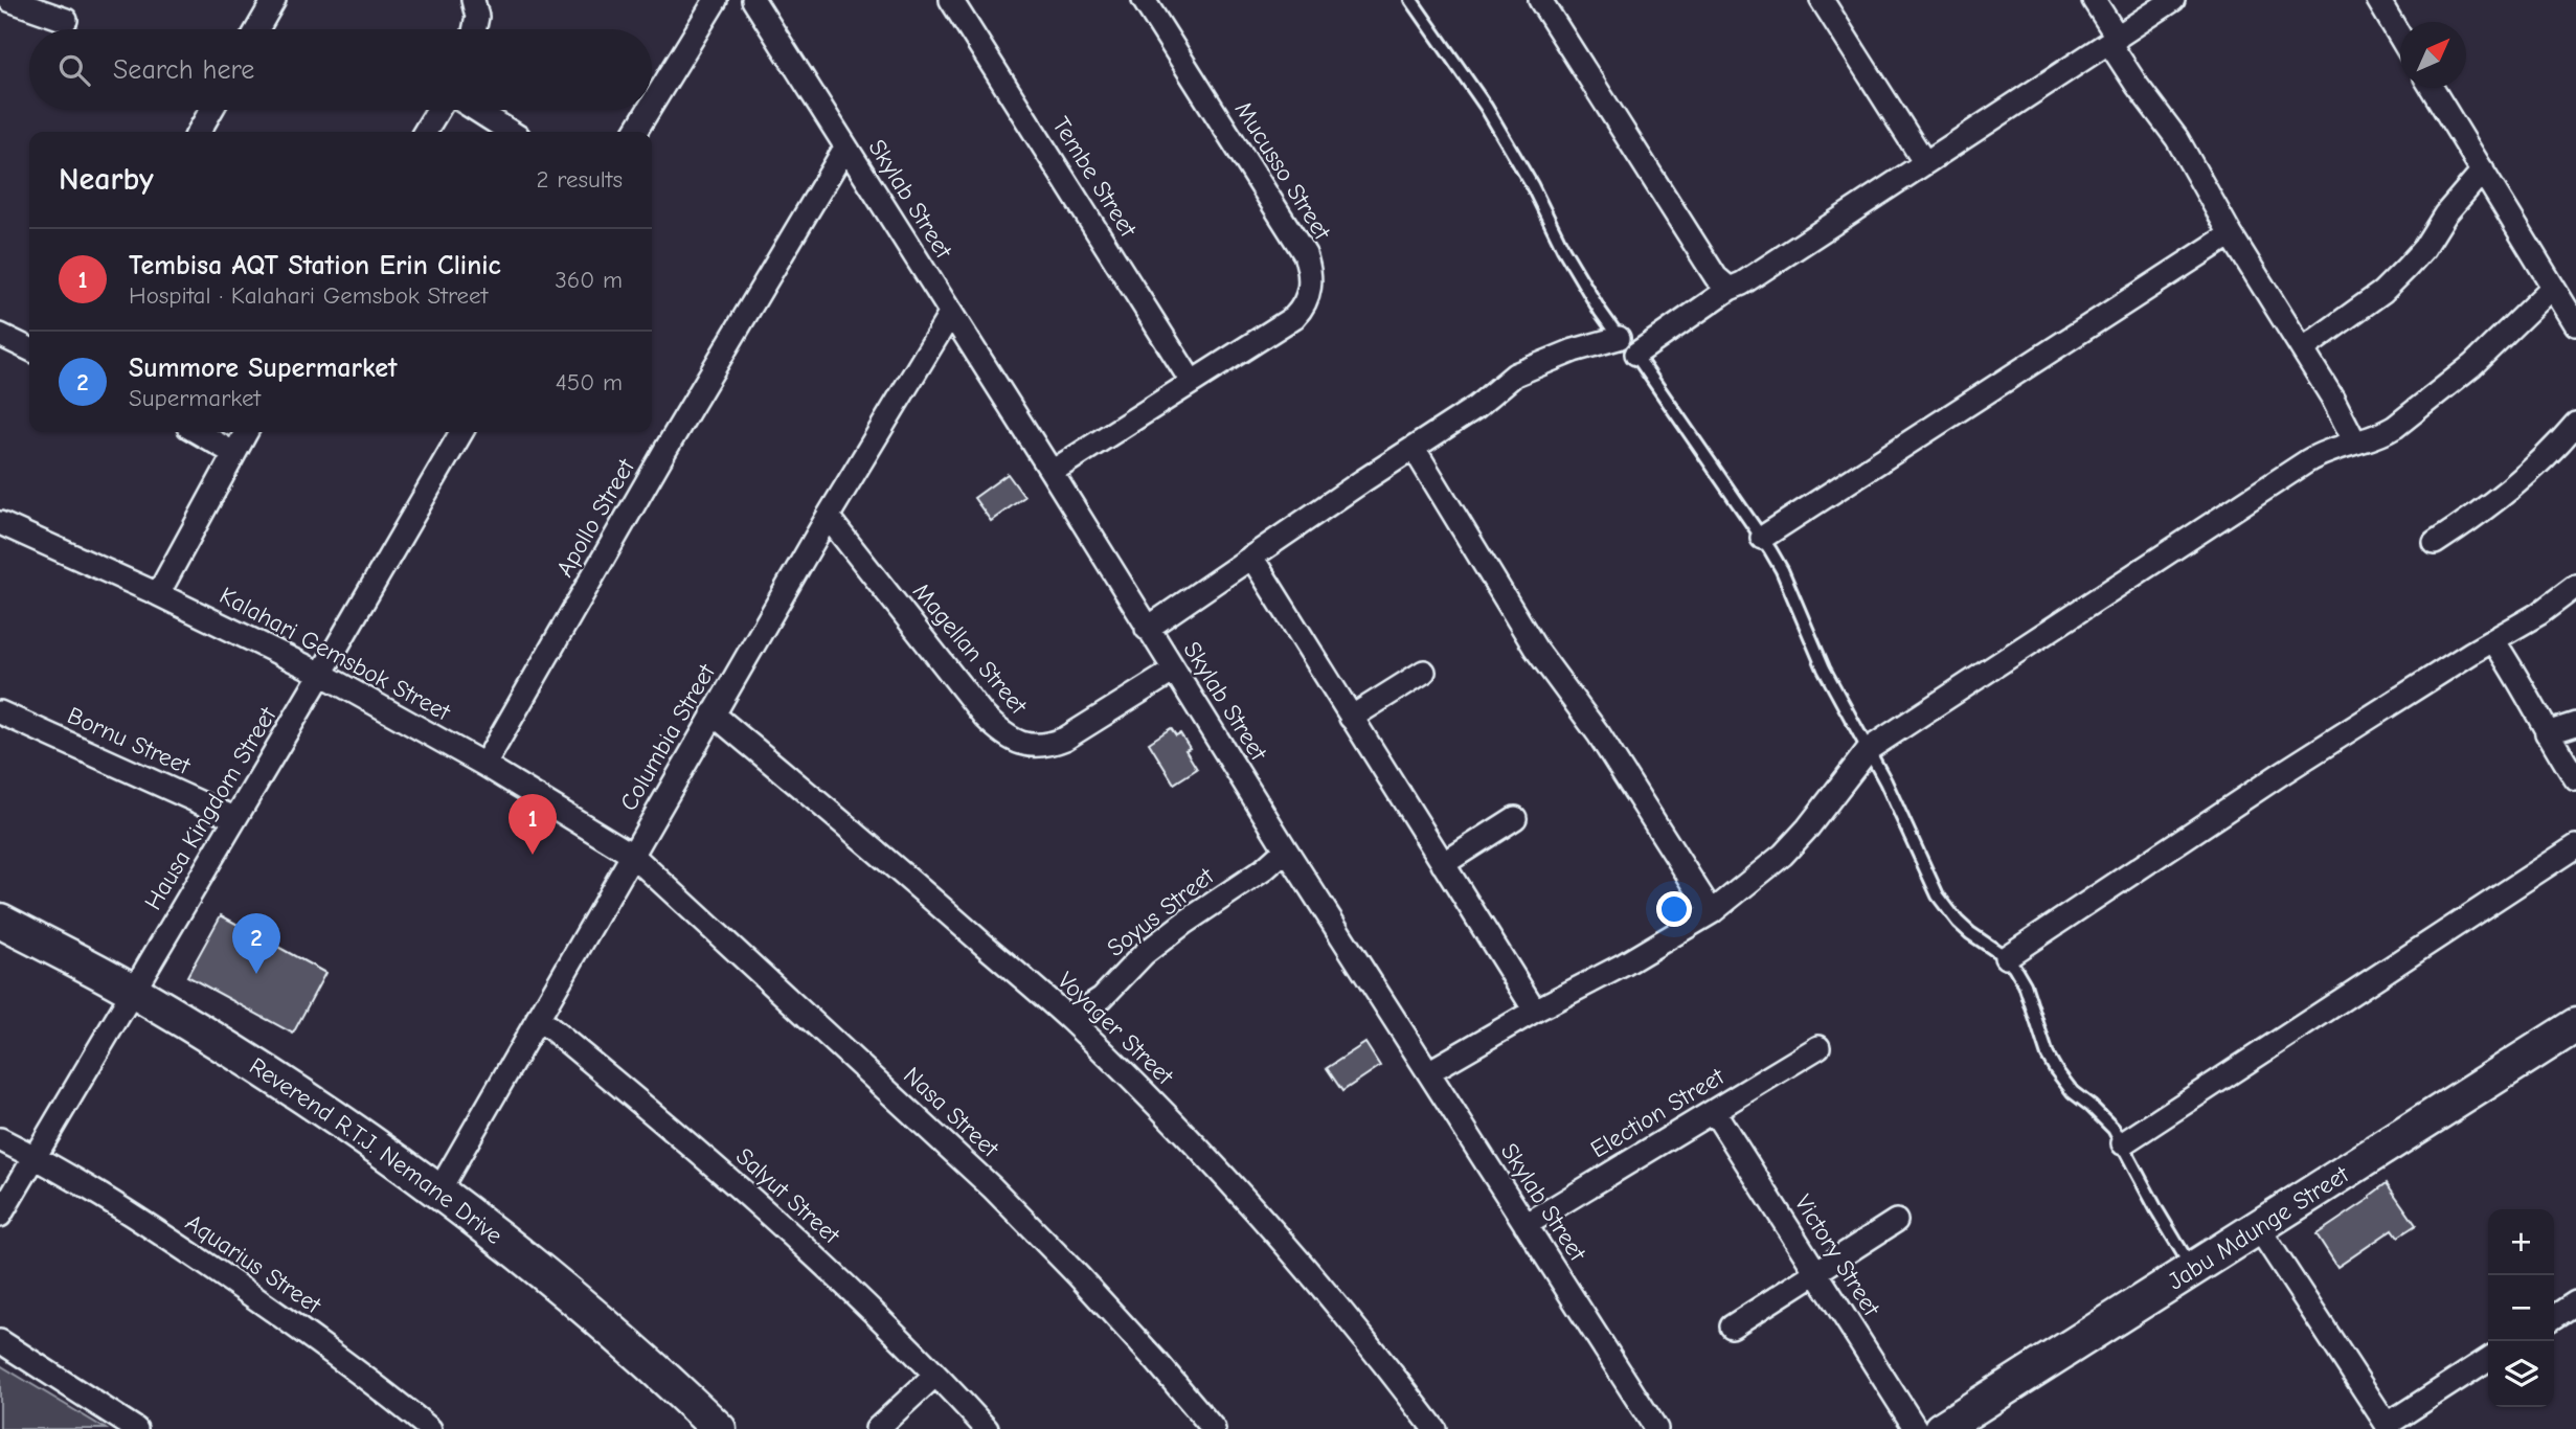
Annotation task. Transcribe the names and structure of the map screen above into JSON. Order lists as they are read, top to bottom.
{
  "streets": {
    "street": [
      "Mucusso Street",
      "Tembe Street",
      "Skylab Street",
      "Apollo Street",
      "Magellan Street",
      "Kalahari Gemsbok Street",
      "Columbia Street",
      "Bornu Street",
      "Hausa Kingdom Street",
      "Soyus Street",
      "Voyager Street",
      "Nasa Street",
      "Election Street",
      "Reverend R.T.J. Nemane Drive",
      "Salyut Street",
      "Jabu Mdunge Street",
      "Victory Street",
      "Aquarius Street"
    ]
  },
  "crossings": [
    ["Mucusso Street", "Tembe Street"],
    ["Mucusso Street", "Skylab Street"],
    ["Skylab Street", "Apollo Street"],
    ["Skylab Street", "Magellan Street"],
    ["Skylab Street", "Columbia Street"],
    ["Skylab Street", "Soyus Street"],
    ["Skylab Street", "Election Street"],
    ["Apollo Street", "Kalahari Gemsbok Street"],
    ["Magellan Street", "Columbia Street"],
    ["Kalahari Gemsbok Street", "Columbia Street"],
    ["Kalahari Gemsbok Street", "Hausa Kingdom Street"],
    ["Kalahari Gemsbok Street", "Nasa Street"],
    ["Columbia Street", "Voyager Street"],
    ["Columbia Street", "Nasa Street"],
    ["Columbia Street", "Reverend R.T.J. Nemane Drive"],
    ["Columbia Street", "Salyut Street"],
    ["Bornu Street", "Hausa Kingdom Street"],
    ["Hausa Kingdom Street", "Reverend R.T.J. Nemane Drive"],
    ["Hausa Kingdom Street", "Aquarius Street"],
    ["Soyus Street", "Voyager Street"],
    ["Election Street", "Victory Street"]
  ],
  "north": "top right",
  "page": {
    "search": "Search here",
    "heading": ["Nearby", "2 results"],
    "list": [
      {
        "mark": "1",
        "name": "Tembisa AQT Station Erin Clinic",
        "note": "Hospital · Kalahari Gemsbok Street",
        "value": "360 m"
      },
      {
        "mark": "2",
        "name": "Summore Supermarket",
        "note": "Supermarket",
        "value": "450 m"
      }
    ],
    "pins": ["1", "2"],
    "map_buttons": ["+", "−"]
  }
}
